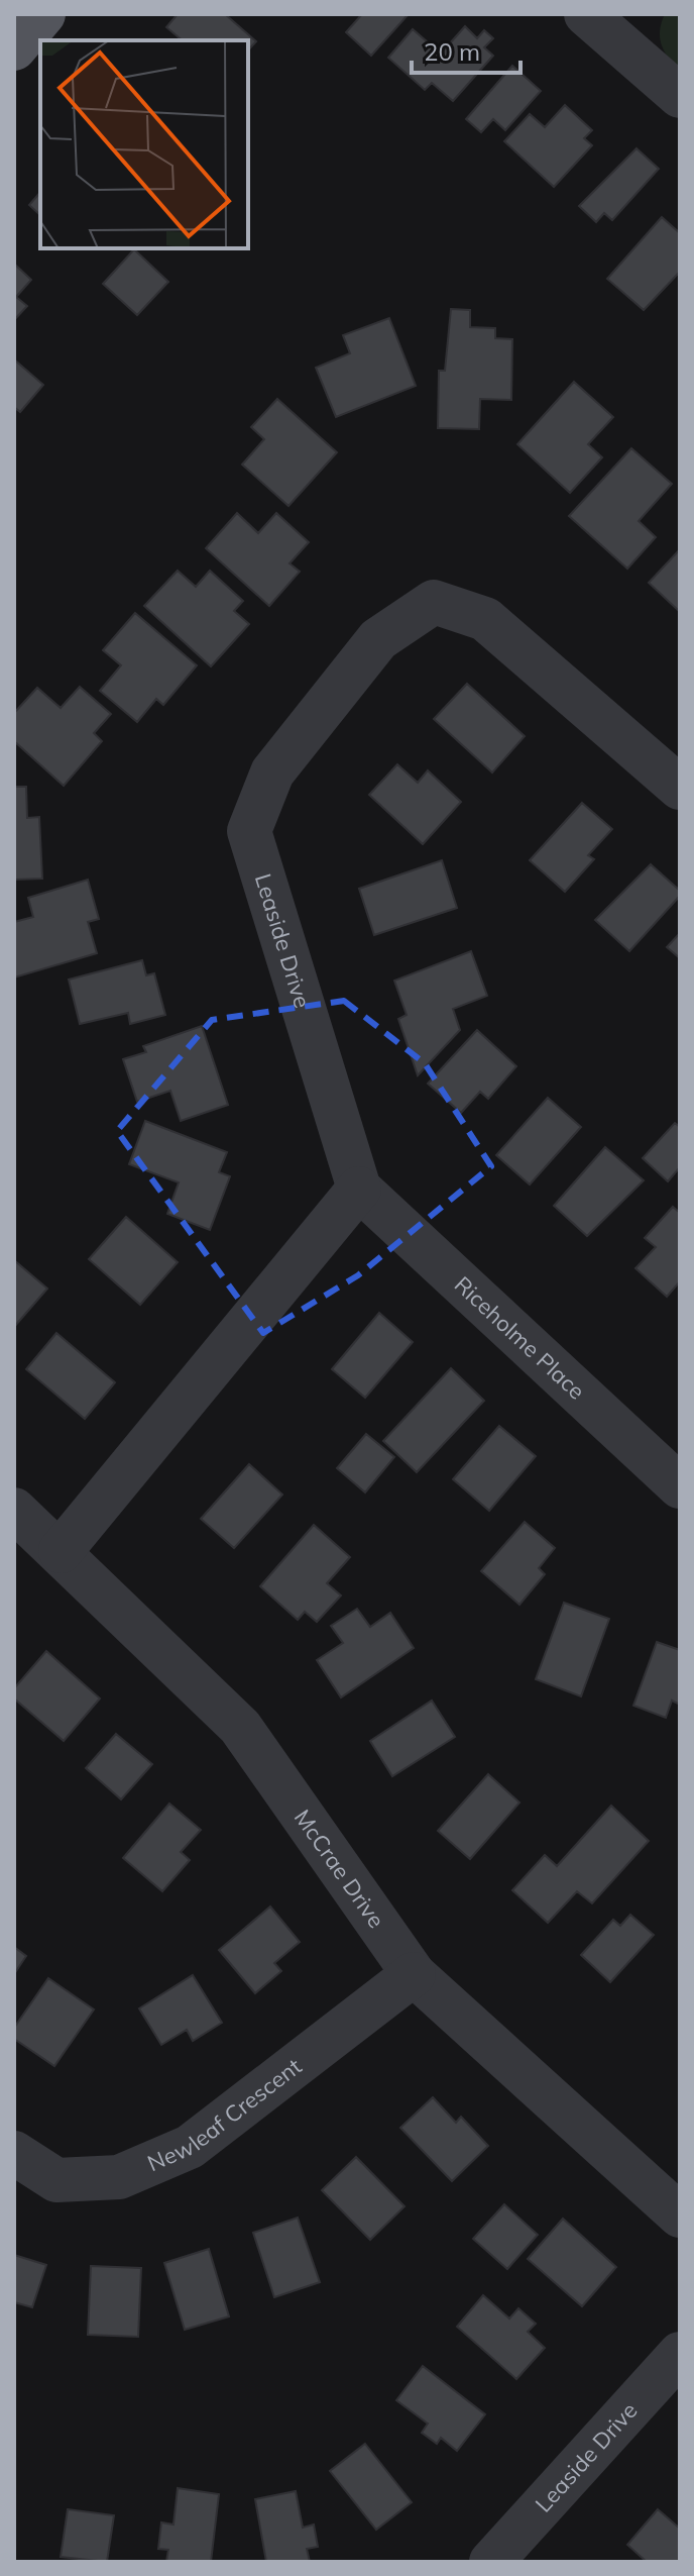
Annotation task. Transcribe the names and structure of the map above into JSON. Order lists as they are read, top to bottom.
{
  "streets": {
    "street": [
      "Leaside Drive",
      "Riceholme Place",
      "McCrae Drive",
      "Newleaf Crescent"
    ]
  },
  "crossings": [
    ["Leaside Drive", "Riceholme Place"],
    ["McCrae Drive", "Newleaf Crescent"]
  ],
  "scale_bar": "20 m"
}
